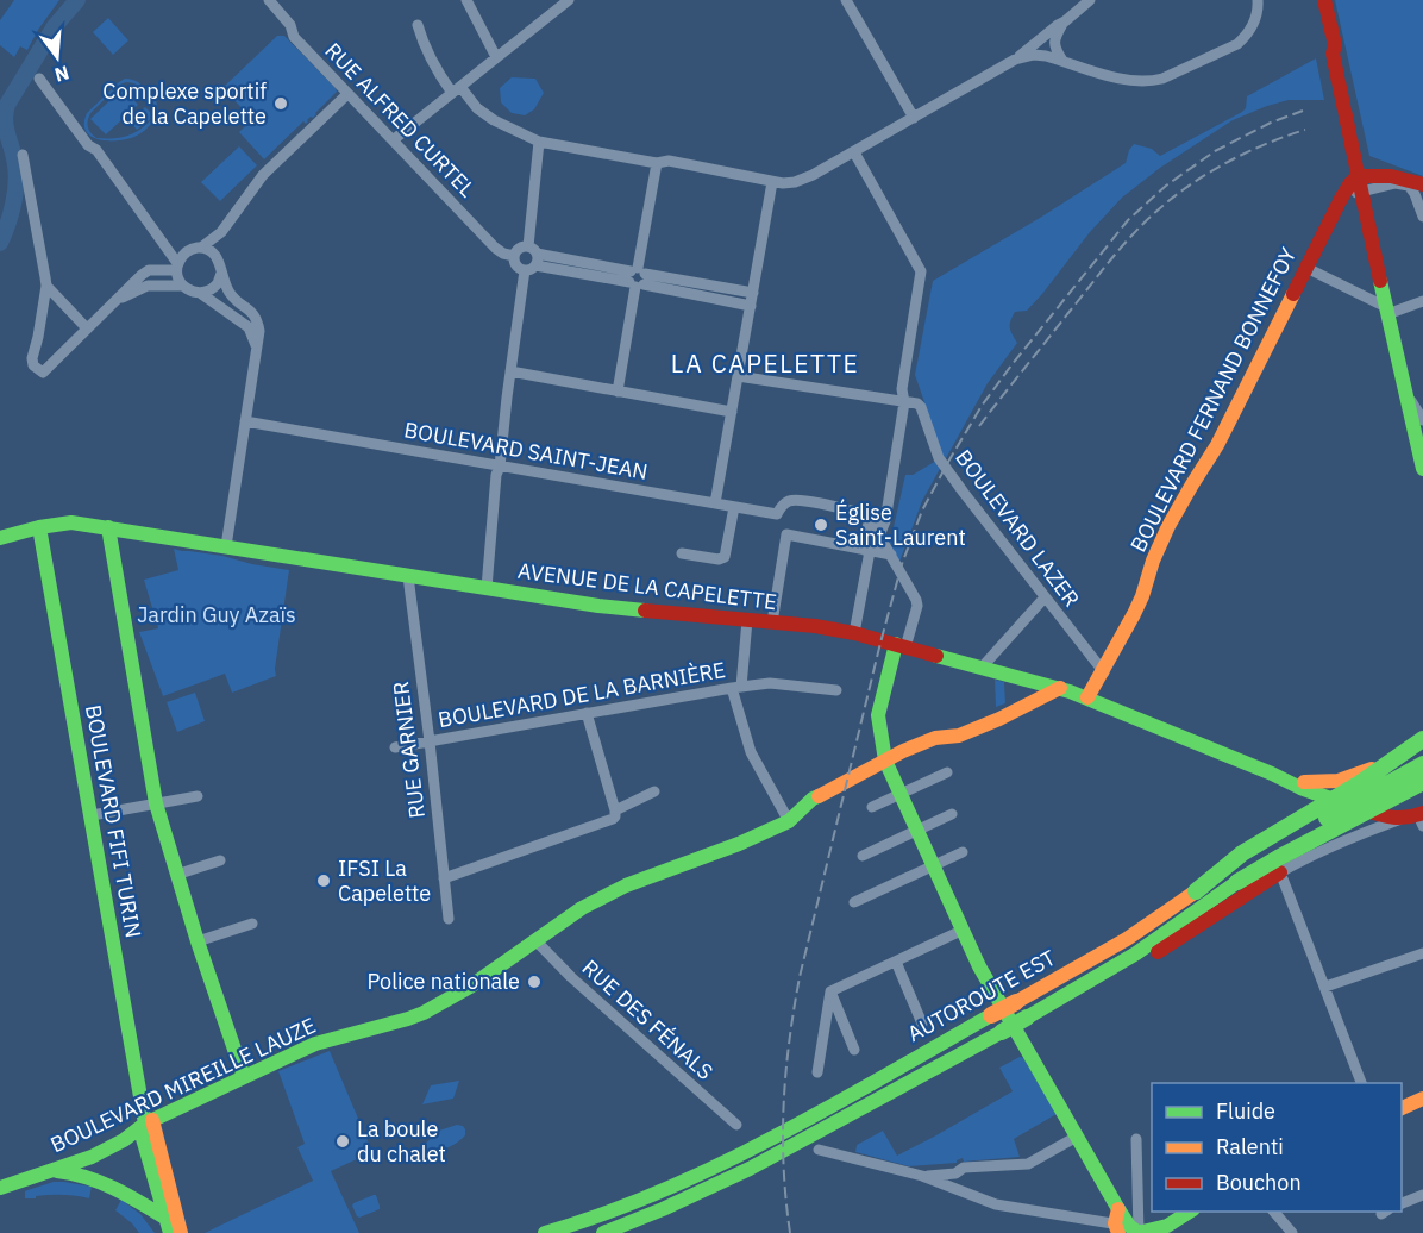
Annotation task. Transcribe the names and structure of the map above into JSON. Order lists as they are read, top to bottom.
{
  "streets": {
    "main road": [
      "BOULEVARD FERNAND BONNEFOY",
      "AVENUE DE LA CAPELETTE",
      "BOULEVARD FIFI TURIN",
      "AUTOROUTE EST",
      "BOULEVARD MIREILLE LAUZE"
    ],
    "street": [
      "RUE ALFRED CURTEL",
      "BOULEVARD SAINT-JEAN",
      "BOULEVARD LAZER",
      "BOULEVARD DE LA BARNIÈRE",
      "RUE GARNIER",
      "RUE DES FÉNALS"
    ]
  },
  "crossings": [
    ["BOULEVARD FERNAND BONNEFOY", "BOULEVARD LAZER"],
    ["BOULEVARD FERNAND BONNEFOY", "AVENUE DE LA CAPELETTE"],
    ["AVENUE DE LA CAPELETTE", "RUE GARNIER"],
    ["AVENUE DE LA CAPELETTE", "BOULEVARD FIFI TURIN"],
    ["AVENUE DE LA CAPELETTE", "BOULEVARD MIREILLE LAUZE"],
    ["BOULEVARD DE LA BARNIÈRE", "RUE GARNIER"],
    ["BOULEVARD FIFI TURIN", "BOULEVARD MIREILLE LAUZE"],
    ["RUE DES FÉNALS", "BOULEVARD MIREILLE LAUZE"]
  ],
  "districts": ["LA CAPELETTE"],
  "parks": ["Jardin Guy Azaïs"],
  "places": [
    "Complexe sportif de la Capelette",
    "Église Saint-Laurent",
    "IFSI La Capelette",
    "Police nationale",
    "La boule du chalet"
  ],
  "legend": ["Fluide", "Ralenti", "Bouchon"],
  "north": "bottom"
}
